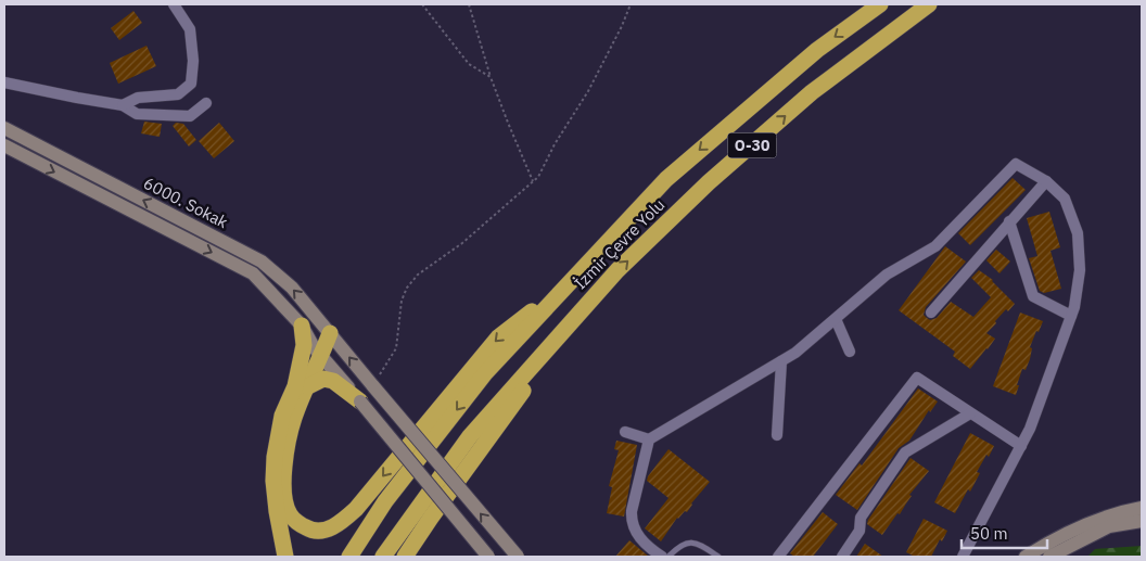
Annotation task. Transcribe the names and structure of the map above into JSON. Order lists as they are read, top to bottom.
{
  "streets": {
    "highway": ["O-30", "İzmir Çevre Yolu"],
    "street": ["6000. Sokak"]
  },
  "scale_bar": "50 m"
}
